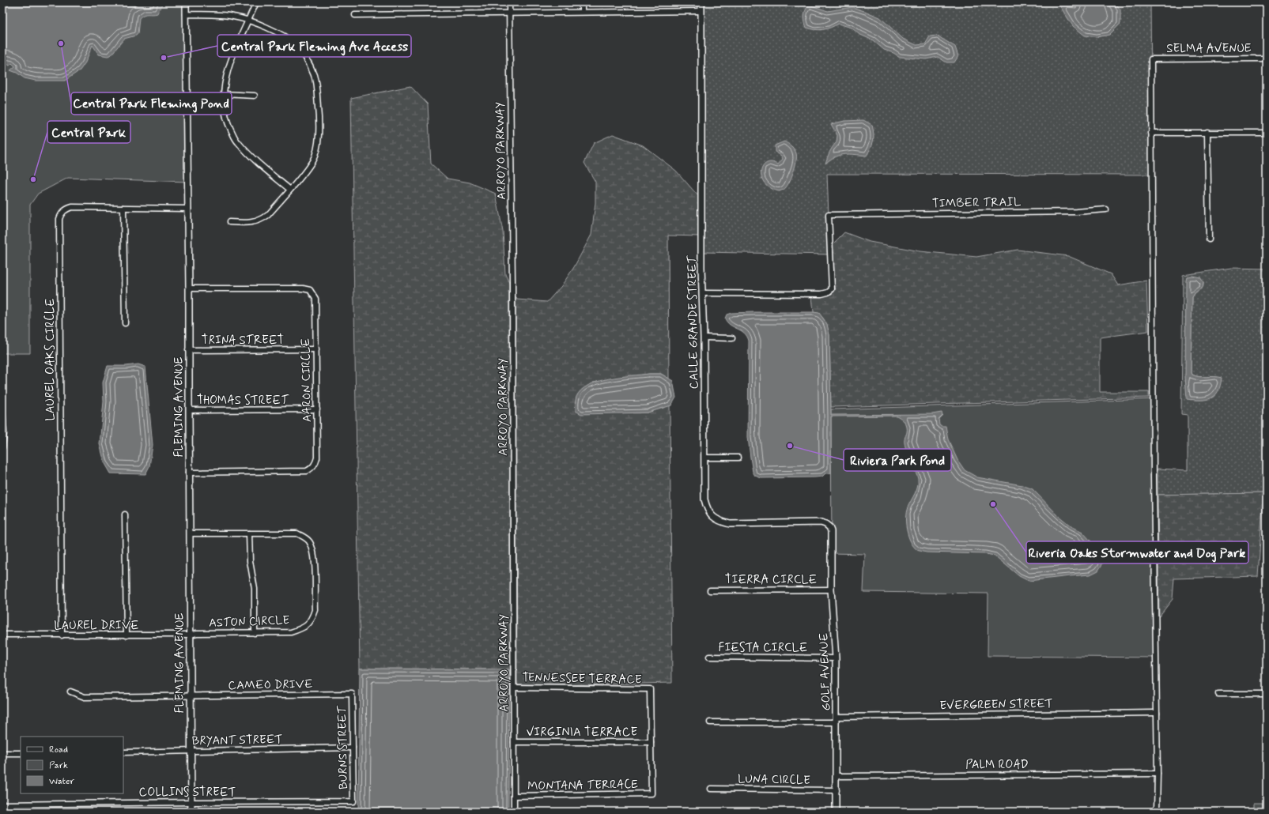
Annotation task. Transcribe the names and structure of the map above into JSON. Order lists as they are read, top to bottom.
{
  "streets": {
    "street": [
      "SELMA AVENUE",
      "ARROYO PARKWAY",
      "TIMBER TRAIL",
      "CALLE GRANDE STREET",
      "TRINA STREET",
      "LAUREL OAKS CIRCLE",
      "AARON CIRCLE",
      "THOMAS STREET",
      "FLEMING AVENUE",
      "TIERRA CIRCLE",
      "ASTON CIRCLE",
      "LAUREL DRIVE",
      "FIESTA CIRCLE",
      "GOLF AVENUE",
      "TENNESSEE TERRACE",
      "CAMEO DRIVE",
      "EVERGREEN STREET",
      "VIRGINIA TERRACE",
      "BRYANT STREET",
      "BURNS STREET",
      "PALM ROAD",
      "LUNA CIRCLE",
      "MONTANA TERRACE",
      "COLLINS STREET"
    ]
  },
  "crossings": [
    ["ARROYO PARKWAY", "TENNESSEE TERRACE"],
    ["ARROYO PARKWAY", "VIRGINIA TERRACE"],
    ["ARROYO PARKWAY", "MONTANA TERRACE"],
    ["TIMBER TRAIL", "CALLE GRANDE STREET"],
    ["CALLE GRANDE STREET", "GOLF AVENUE"],
    ["TRINA STREET", "AARON CIRCLE"],
    ["TRINA STREET", "FLEMING AVENUE"],
    ["LAUREL OAKS CIRCLE", "FLEMING AVENUE"],
    ["LAUREL OAKS CIRCLE", "LAUREL DRIVE"],
    ["AARON CIRCLE", "THOMAS STREET"],
    ["AARON CIRCLE", "FLEMING AVENUE"],
    ["THOMAS STREET", "FLEMING AVENUE"],
    ["FLEMING AVENUE", "ASTON CIRCLE"],
    ["FLEMING AVENUE", "LAUREL DRIVE"],
    ["FLEMING AVENUE", "CAMEO DRIVE"],
    ["FLEMING AVENUE", "BRYANT STREET"],
    ["FLEMING AVENUE", "COLLINS STREET"],
    ["TIERRA CIRCLE", "GOLF AVENUE"],
    ["ASTON CIRCLE", "LAUREL DRIVE"],
    ["FIESTA CIRCLE", "GOLF AVENUE"],
    ["GOLF AVENUE", "EVERGREEN STREET"],
    ["GOLF AVENUE", "PALM ROAD"],
    ["GOLF AVENUE", "LUNA CIRCLE"],
    ["TENNESSEE TERRACE", "VIRGINIA TERRACE"],
    ["TENNESSEE TERRACE", "MONTANA TERRACE"],
    ["CAMEO DRIVE", "BURNS STREET"],
    ["VIRGINIA TERRACE", "MONTANA TERRACE"],
    ["BRYANT STREET", "BURNS STREET"],
    ["BURNS STREET", "COLLINS STREET"]
  ],
  "places": [
    "Central Park Fleming Pond",
    "Central Park Fleming Ave Access",
    "Central Park",
    "Riviera Park Pond",
    "Riveria Oaks Stormwater and Dog Park"
  ],
  "legend": ["Road", "Park", "Water"]
}
